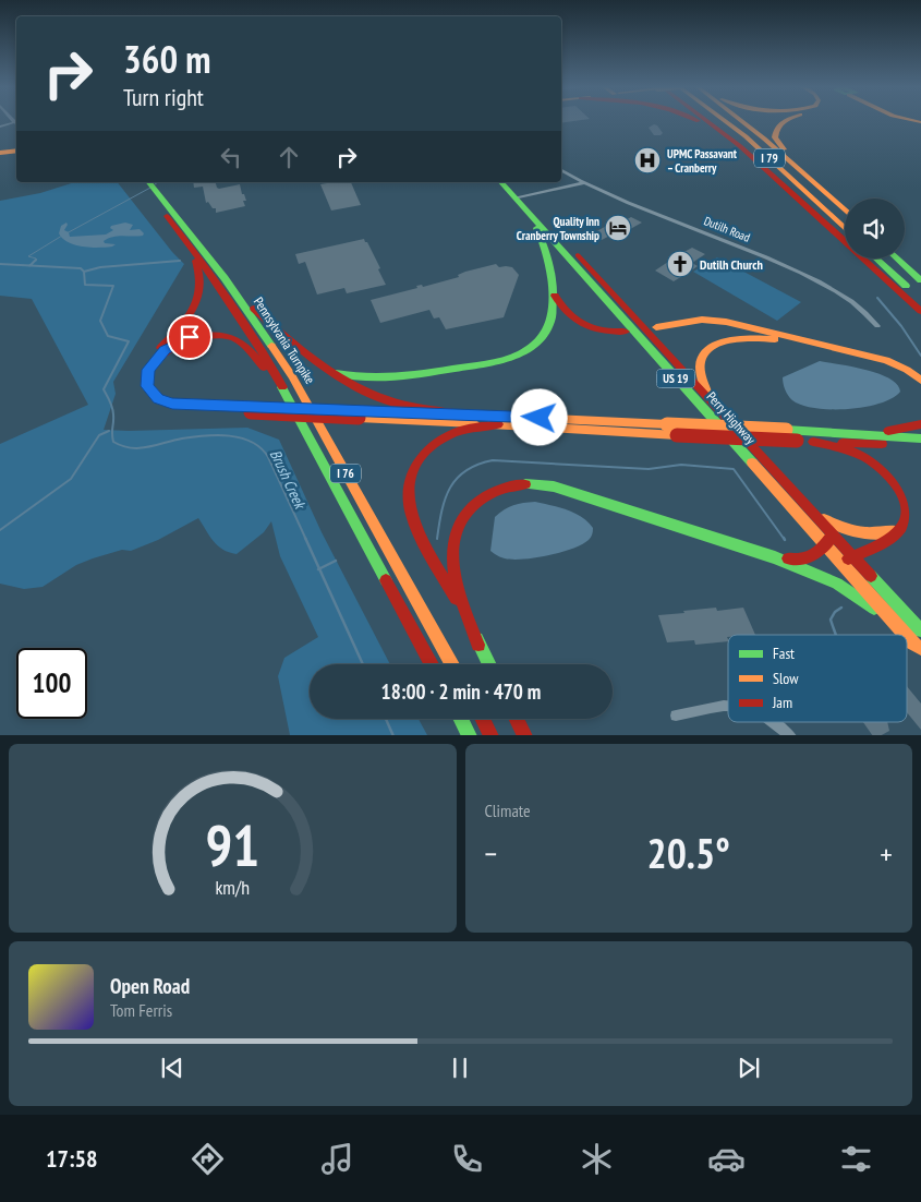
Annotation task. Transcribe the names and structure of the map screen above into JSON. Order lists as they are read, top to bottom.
{
  "streets": {
    "main road": [
      "I 79",
      "Pennsylvania Turnpike",
      "US 19",
      "Perry Highway",
      "I 76"
    ],
    "street": ["Dutilh Road"]
  },
  "water": ["Brush Creek"],
  "places": {
    "hospital": ["UPMC Passavant – Cranberry"],
    "hotel": ["Quality Inn Cranberry Township"],
    "church": ["Dutilh Church"]
  },
  "legend": ["Fast", "Slow", "Jam"],
  "page": {
    "turn": ["360 m", "Turn right"],
    "limit": "100",
    "trip": "18:00 · 2 min · 470 m",
    "tile": "Climate",
    "heat": ["−", "20.5°", "+"],
    "song": ["Open Road", "Tom Ferris"],
    "tabs": "17:58",
    "gauge": ["91", "km/h"]
  }
}
